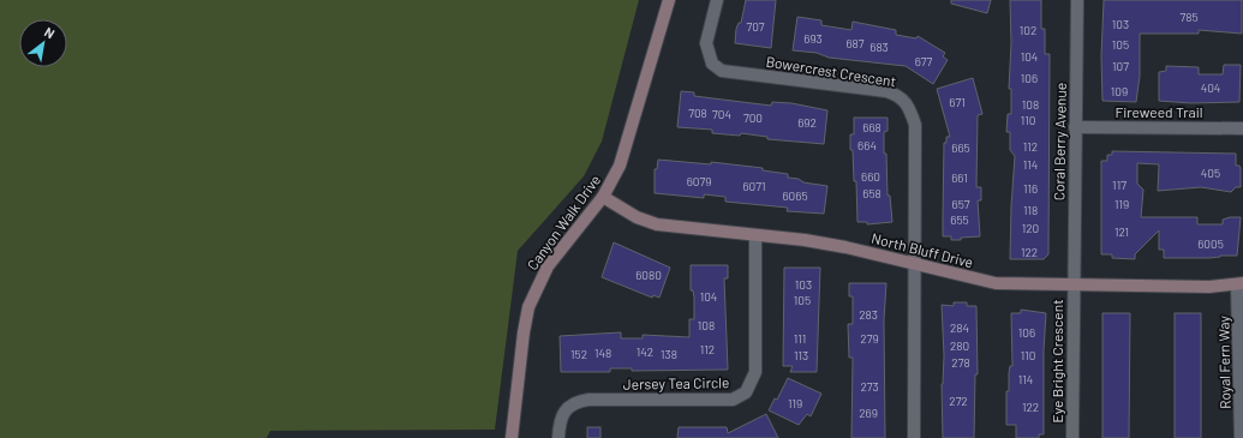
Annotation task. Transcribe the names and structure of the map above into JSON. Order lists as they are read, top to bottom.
{
  "streets": {
    "street": [
      "Bowercrest Crescent",
      "Fireweed Trail",
      "Coral Berry Avenue",
      "Canyon Walk Drive",
      "North Bluff Drive",
      "Eye Bright Crescent",
      "Royal Fern Way",
      "Jersey Tea Circle"
    ]
  },
  "crossings": [
    ["Bowercrest Crescent", "North Bluff Drive"],
    ["Fireweed Trail", "Coral Berry Avenue"],
    ["Coral Berry Avenue", "North Bluff Drive"],
    ["Coral Berry Avenue", "Eye Bright Crescent"],
    ["Canyon Walk Drive", "North Bluff Drive"],
    ["North Bluff Drive", "Eye Bright Crescent"],
    ["North Bluff Drive", "Royal Fern Way"],
    ["North Bluff Drive", "Jersey Tea Circle"]
  ],
  "house_numbers": [
    "785",
    "103",
    "707",
    "102",
    "693",
    "687",
    "105",
    "683",
    "104",
    "677",
    "107",
    "106",
    "404",
    "109",
    "671",
    "108",
    "708",
    "704",
    "700",
    "110",
    "692",
    "668",
    "664",
    "112",
    "665",
    "114",
    "405",
    "660",
    "661",
    "6079",
    "117",
    "6071",
    "116",
    "658",
    "6065",
    "657",
    "119",
    "118",
    "655",
    "120",
    "121",
    "6005",
    "122",
    "6080",
    "103",
    "104",
    "105",
    "283",
    "108",
    "284",
    "106",
    "111",
    "279",
    "280",
    "112",
    "142",
    "148",
    "152",
    "138",
    "113",
    "110",
    "278",
    "114",
    "273",
    "272",
    "119",
    "122",
    "269"
  ],
  "north": "top right"
}
